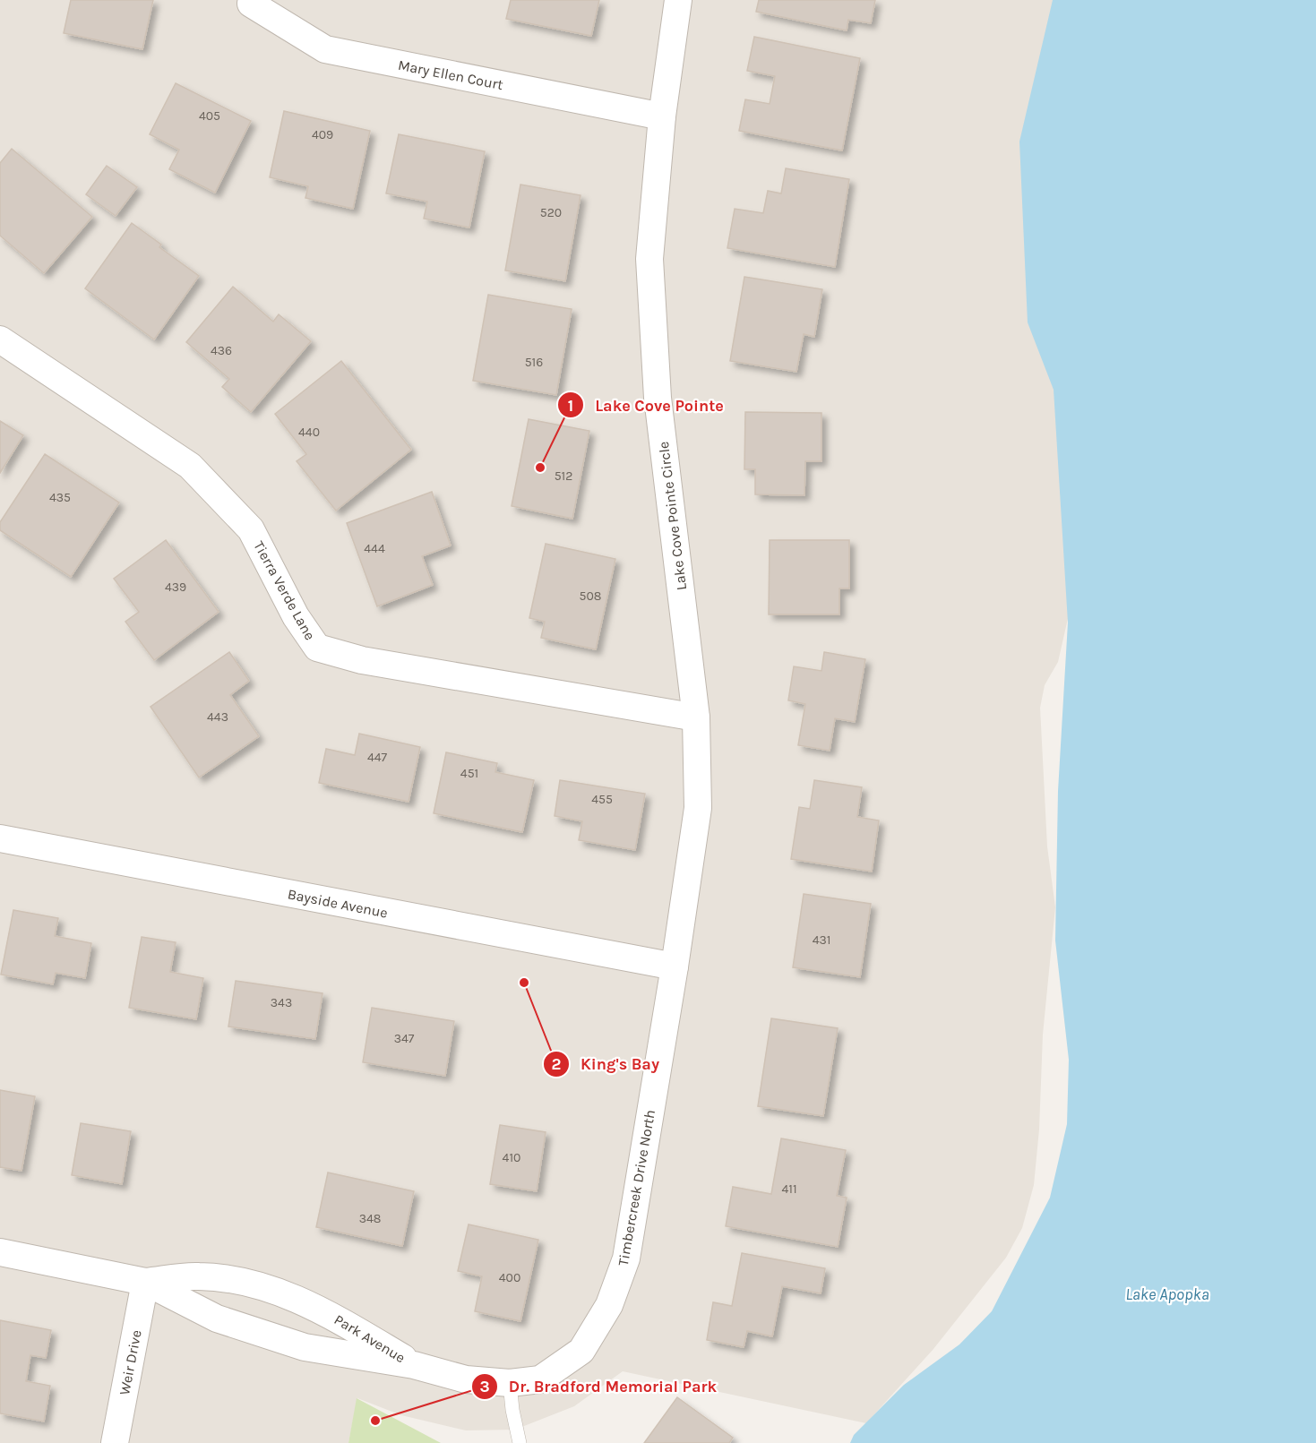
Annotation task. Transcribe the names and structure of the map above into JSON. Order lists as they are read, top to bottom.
{
  "streets": {
    "street": [
      "Mary Ellen Court",
      "Lake Cove Pointe Circle",
      "Tierra Verde Lane",
      "Bayside Avenue",
      "Timbercreek Drive North",
      "Park Avenue",
      "Weir Drive"
    ]
  },
  "crossings": [
    ["Mary Ellen Court", "Lake Cove Pointe Circle"],
    ["Lake Cove Pointe Circle", "Tierra Verde Lane"],
    ["Lake Cove Pointe Circle", "Bayside Avenue"],
    ["Lake Cove Pointe Circle", "Timbercreek Drive North"],
    ["Bayside Avenue", "Timbercreek Drive North"],
    ["Timbercreek Drive North", "Park Avenue"],
    ["Park Avenue", "Weir Drive"]
  ],
  "water": ["Lake Apopka"],
  "places": ["Lake Cove Pointe", "King's Bay", "Dr. Bradford Memorial Park"],
  "house_numbers": [
    "405",
    "409",
    "520",
    "436",
    "516",
    "440",
    "512",
    "435",
    "444",
    "439",
    "508",
    "443",
    "447",
    "451",
    "455",
    "431",
    "343",
    "347",
    "410",
    "411",
    "348",
    "400"
  ]
}
